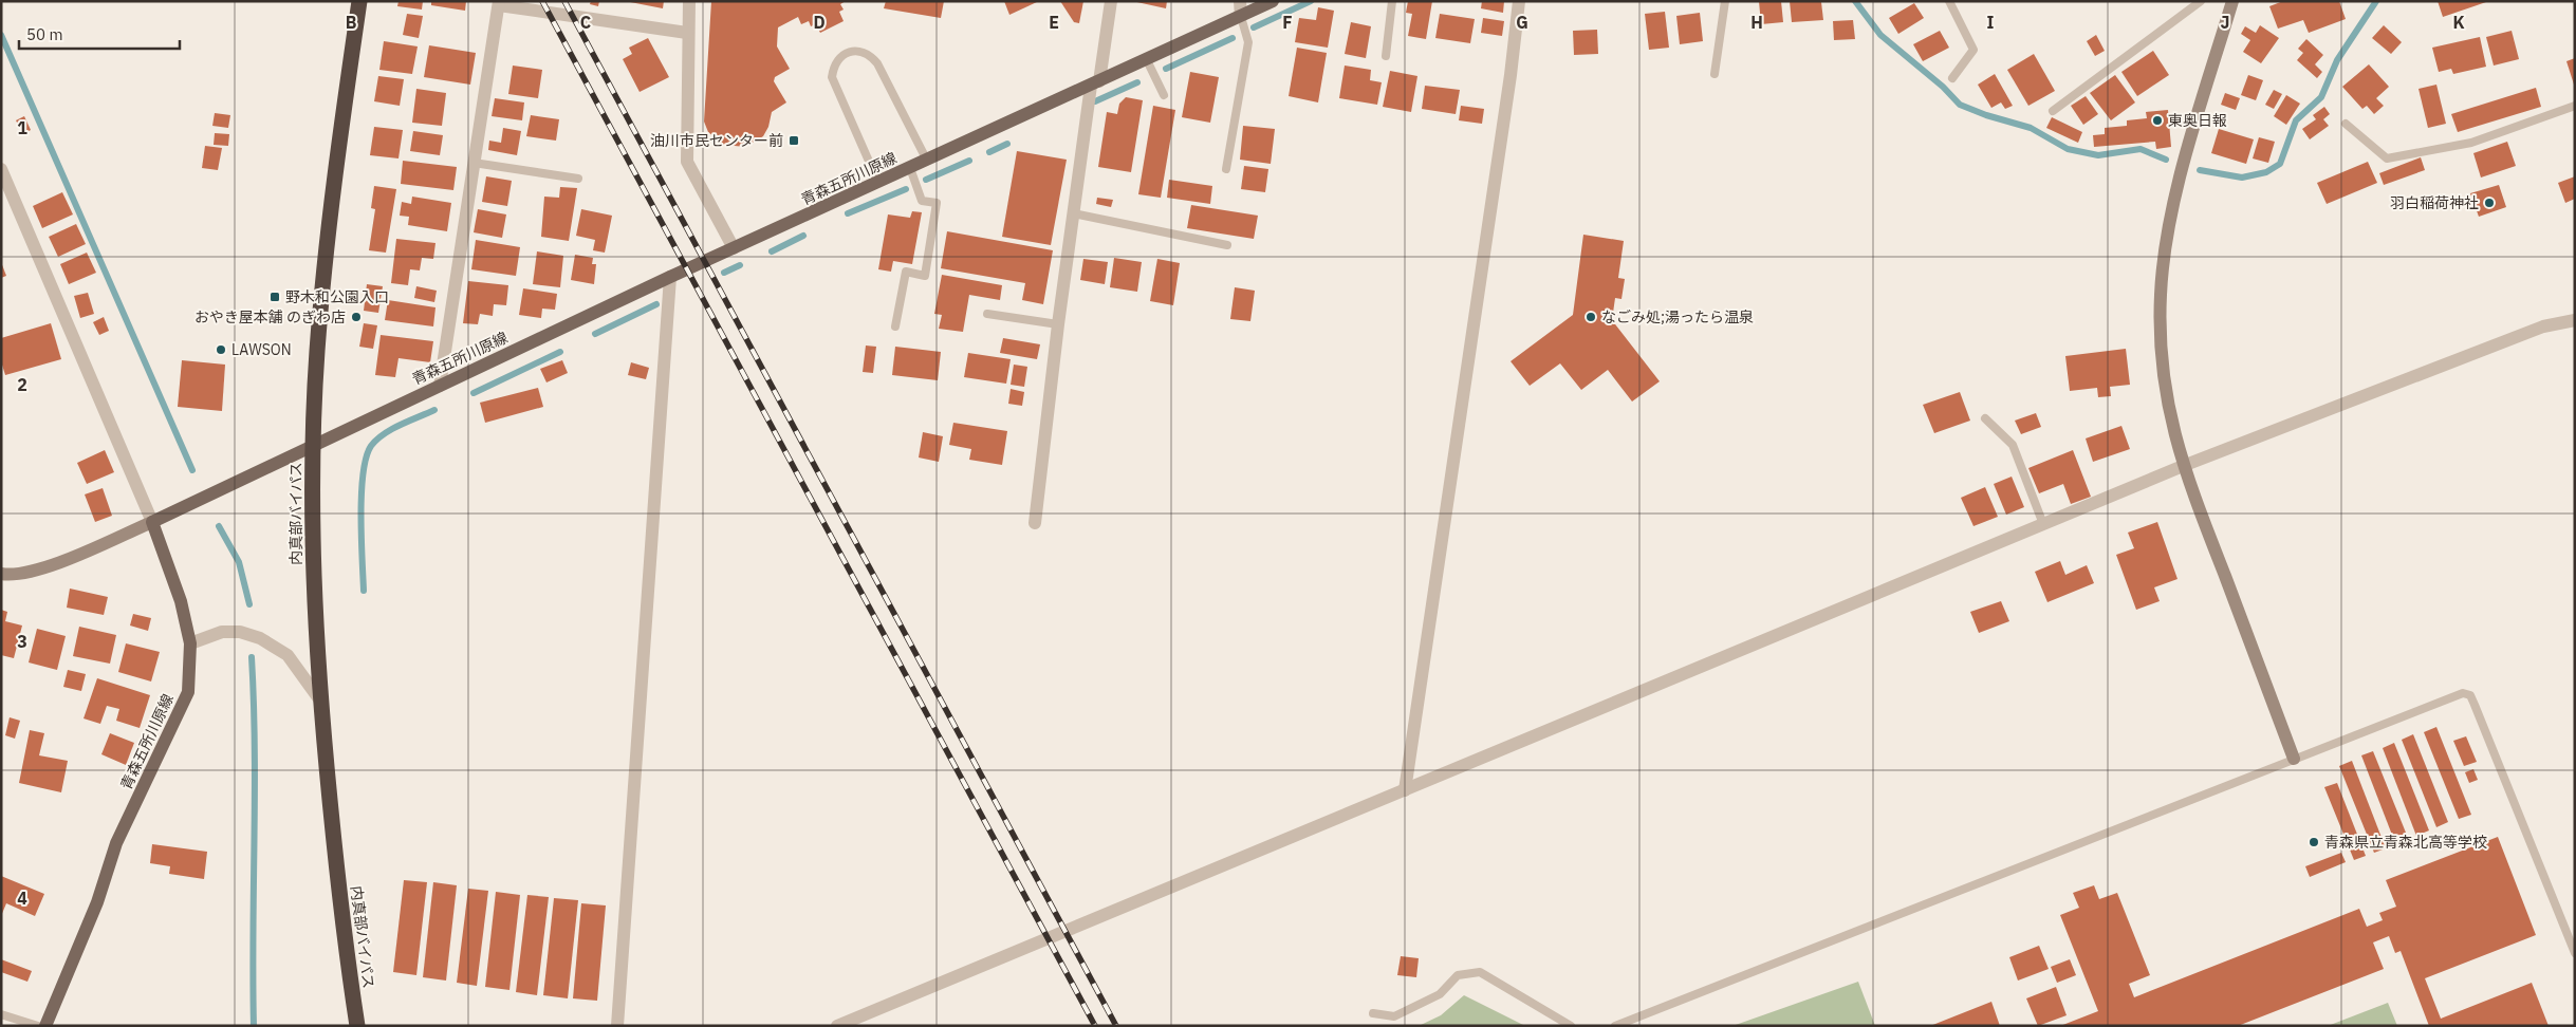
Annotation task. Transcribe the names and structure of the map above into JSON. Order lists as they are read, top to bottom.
{
  "streets": {
    "highway": ["内真部バイパス"],
    "main road": ["青森五所川原線"]
  },
  "crossings": [
    ["青森五所川原線", "内真部バイパス"]
  ],
  "places": {
    "other": [
      "東奥日報",
      "羽白稲荷神社",
      "おやき屋本舗 のぎわ店",
      "なごみ処;湯ったら温泉",
      "LAWSON",
      "青森県立青森北高等学校"
    ],
    "transit": ["油川市民センター前", "野木和公園入口"]
  },
  "scale_bar": "50 m",
  "grid": {
    "columns": [
      "B",
      "C",
      "D",
      "E",
      "F",
      "G",
      "H",
      "I",
      "J",
      "K"
    ],
    "rows": [
      "1",
      "2",
      "3",
      "4"
    ]
  }
}
